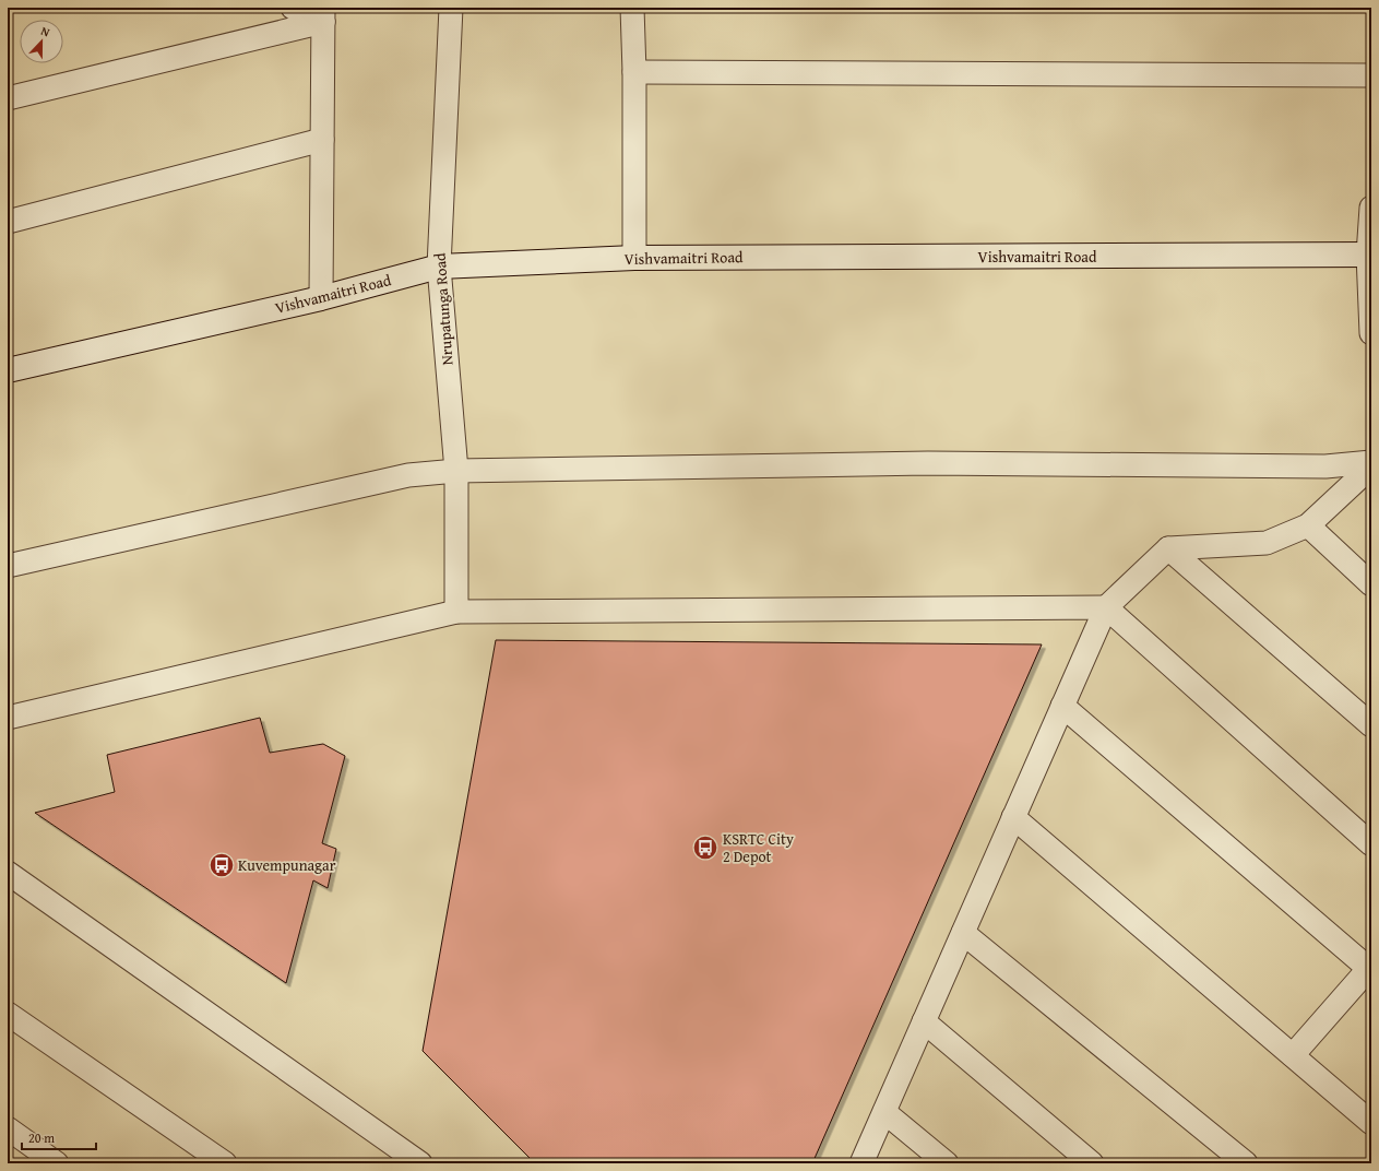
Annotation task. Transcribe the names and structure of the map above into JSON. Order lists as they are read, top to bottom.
{
  "streets": {
    "street": ["Vishvamaitri Road", "Nrupatunga Road"]
  },
  "crossings": [
    ["Vishvamaitri Road", "Nrupatunga Road"]
  ],
  "places": {
    "bus stop": ["KSRTC City 2 Depot", "Kuvempunagar"]
  },
  "scale_bar": "20 m",
  "north": "top"
}
